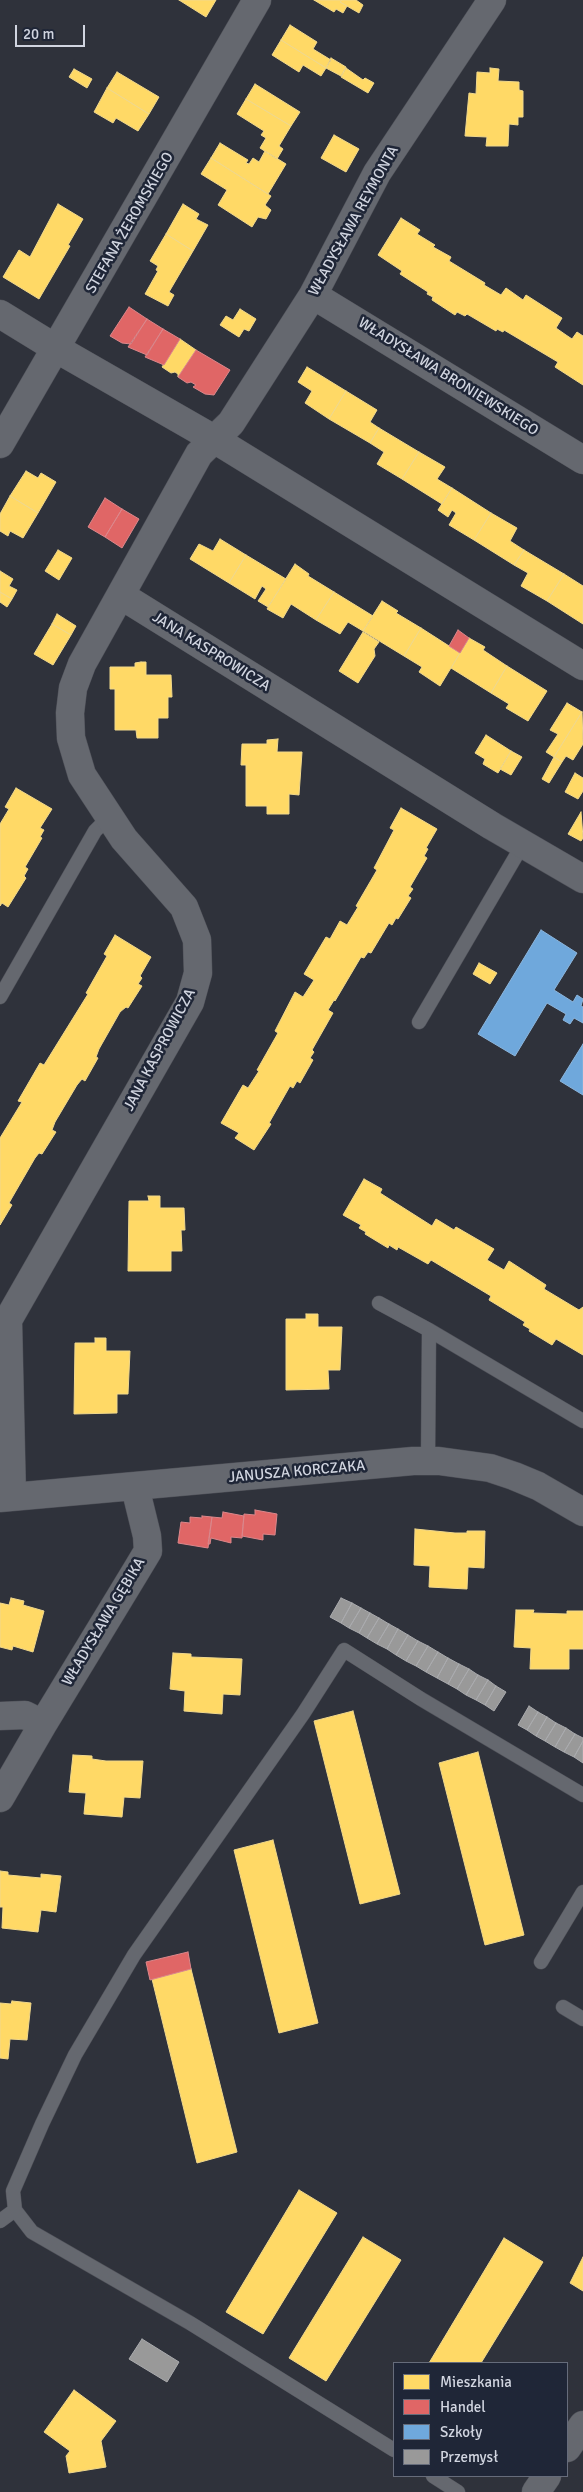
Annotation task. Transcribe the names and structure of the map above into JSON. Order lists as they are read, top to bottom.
{
  "streets": {
    "street": [
      "WŁADYSŁAWA REYMONTA",
      "STEFANA ŻEROMSKIEGO",
      "WŁADYSŁAWA BRONIEWSKIEGO",
      "JANA KASPROWICZA",
      "JANUSZA KORCZAKA",
      "WŁADYSŁAWA GĘBIKA"
    ]
  },
  "crossings": [
    ["WŁADYSŁAWA REYMONTA", "WŁADYSŁAWA BRONIEWSKIEGO"],
    ["WŁADYSŁAWA REYMONTA", "JANA KASPROWICZA"],
    ["JANA KASPROWICZA", "JANUSZA KORCZAKA"],
    ["JANUSZA KORCZAKA", "WŁADYSŁAWA GĘBIKA"]
  ],
  "legend": [
    "Mieszkania",
    "Handel",
    "Szkoły",
    "Przemysł"
  ],
  "scale_bar": "20 m"
}
